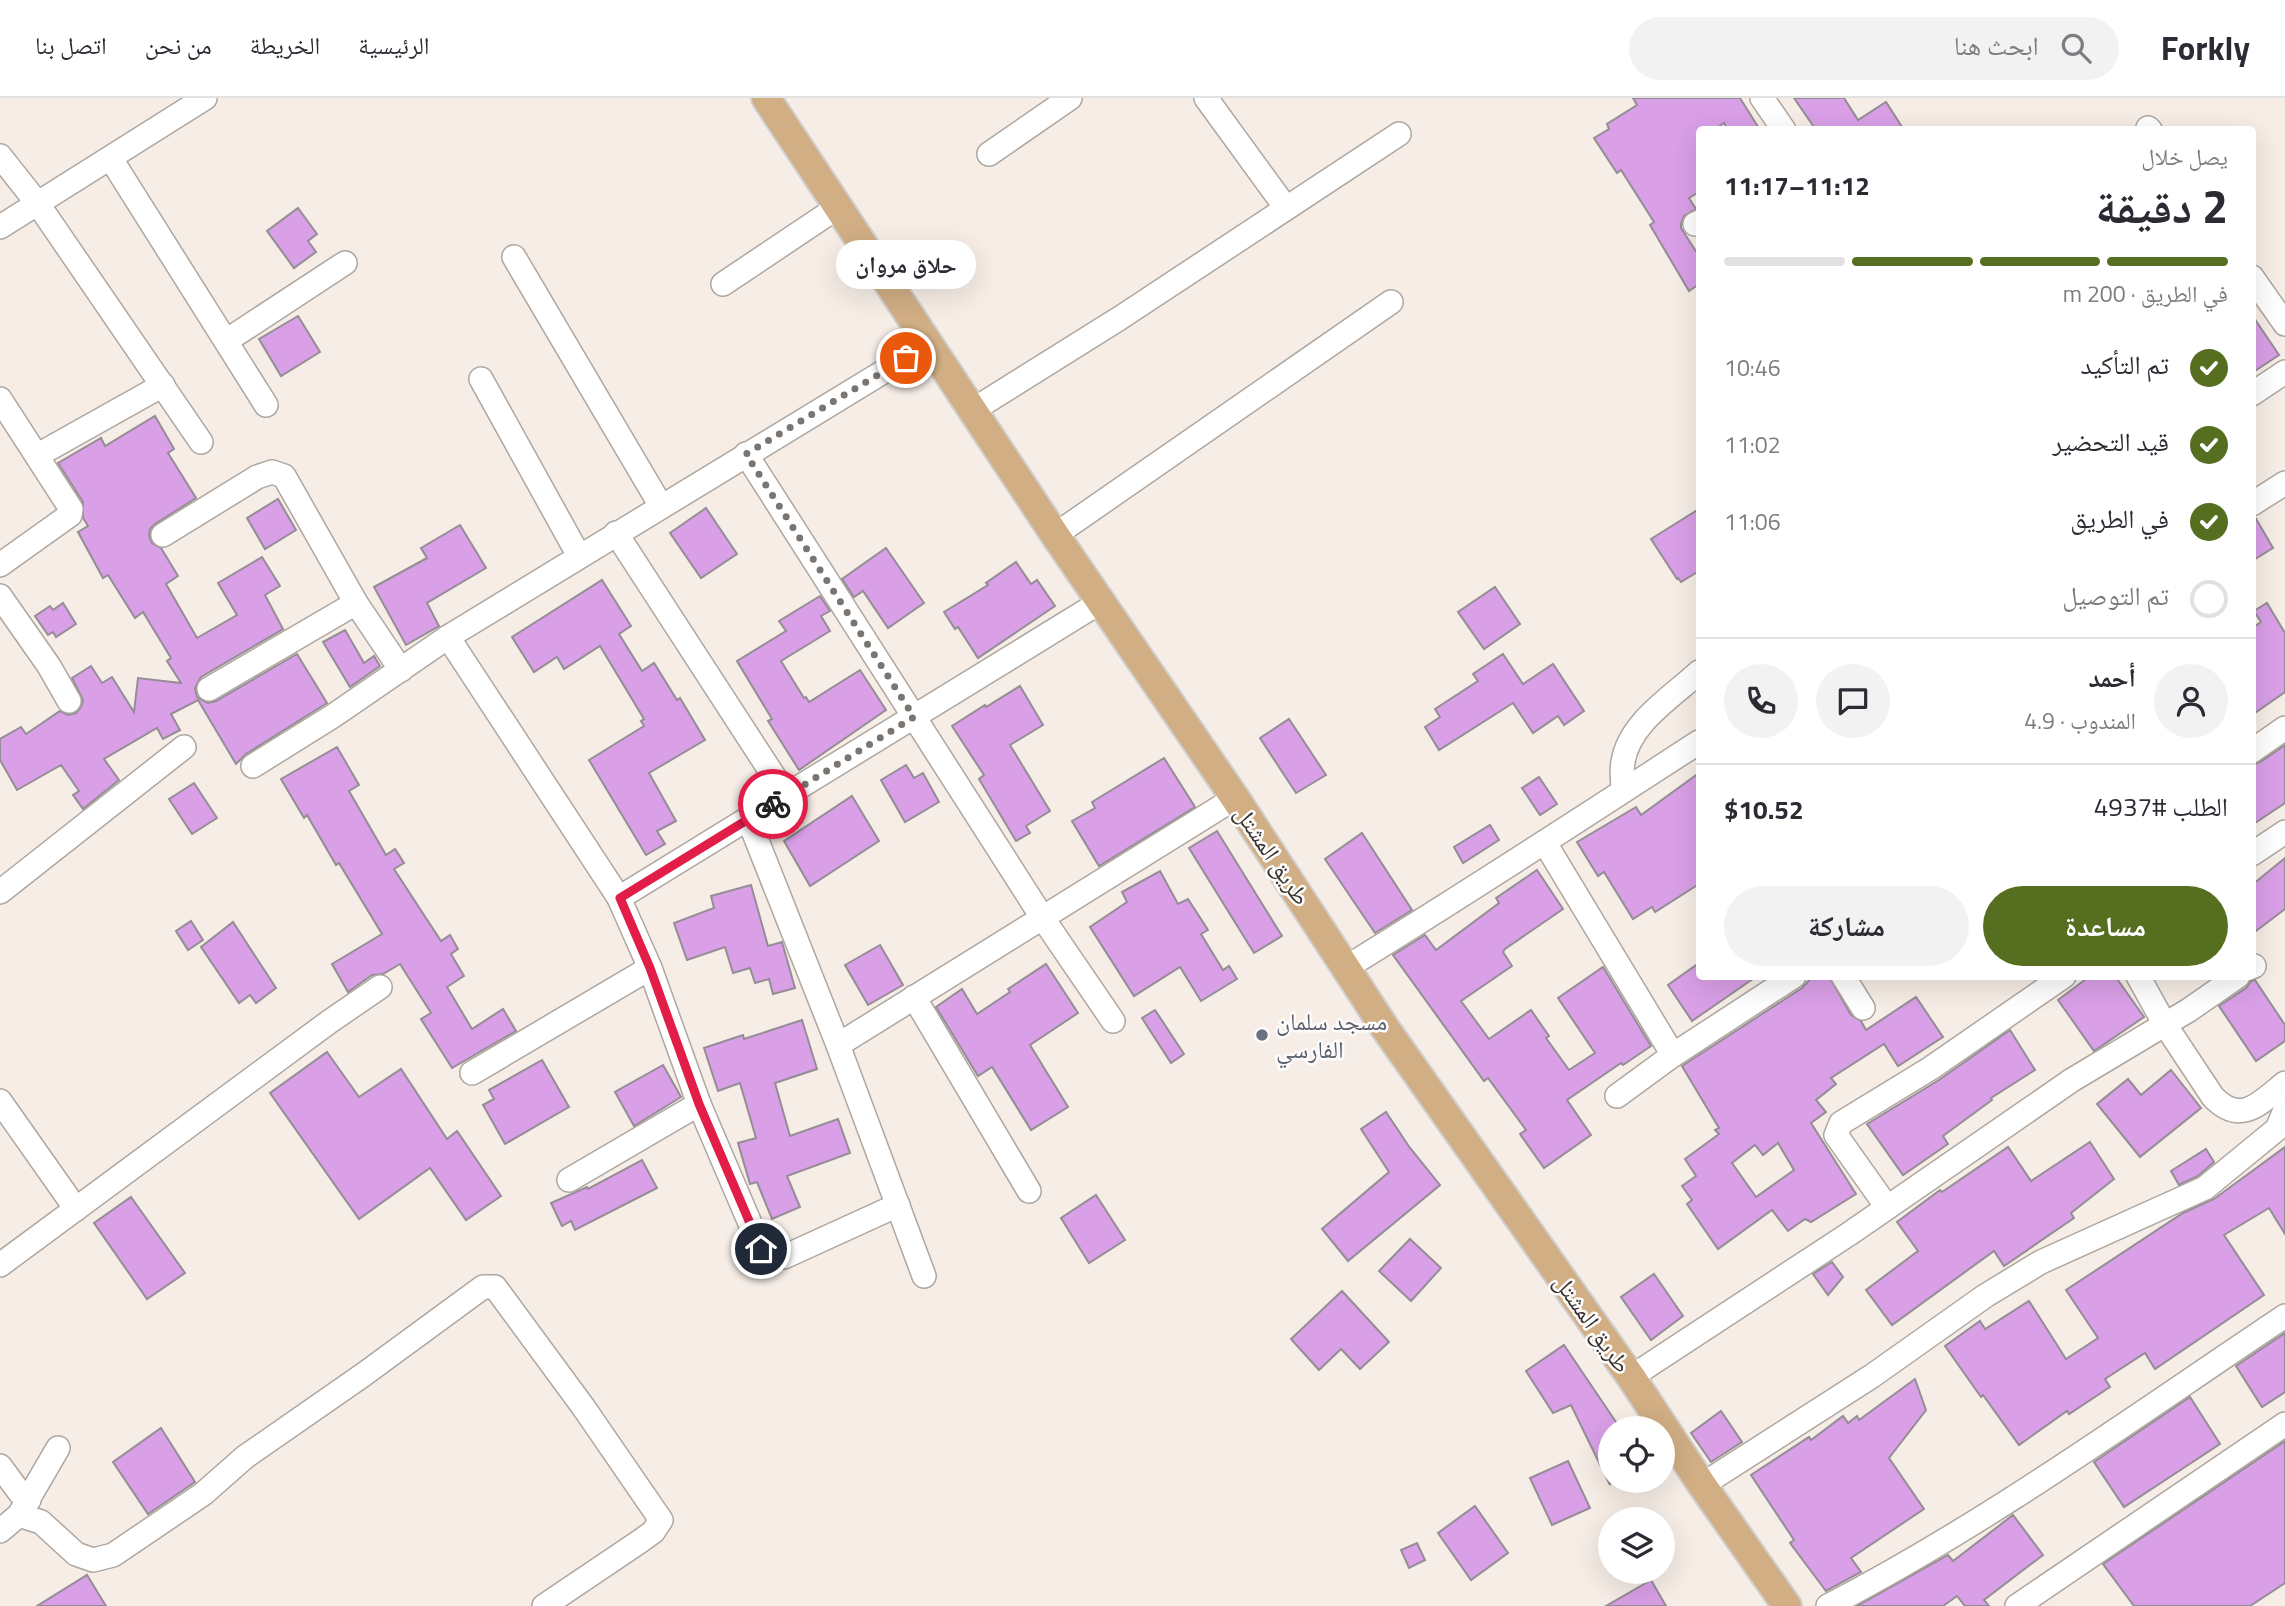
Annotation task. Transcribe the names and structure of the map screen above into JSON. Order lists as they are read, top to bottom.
{
  "streets": {
    "main road": ["طريق المشتل"]
  },
  "places": ["حلاق مروان", "مسجد سلمان الفارسي"],
  "page": {
    "header": "Forkly",
    "search": "ابحث هنا",
    "nav": [
      "الرئيسية",
      "الخريطة",
      "من نحن",
      "اتصل بنا"
    ],
    "heading": ["2 دقيقة", "يصل خلال", "11:12–11:17"],
    "panel": [
      "أحمد",
      "المندوب · 4.9",
      "الطلب #4937",
      "$10.52"
    ],
    "bubble": "حلاق مروان",
    "bar": "في الطريق · 200 m",
    "list": [
      ["تم التأكيد", "10:46"],
      ["قيد التحضير", "11:02"],
      ["في الطريق", "11:06"],
      "تم التوصيل"
    ],
    "buttons": ["مساعدة", "مشاركة"]
  }
}
